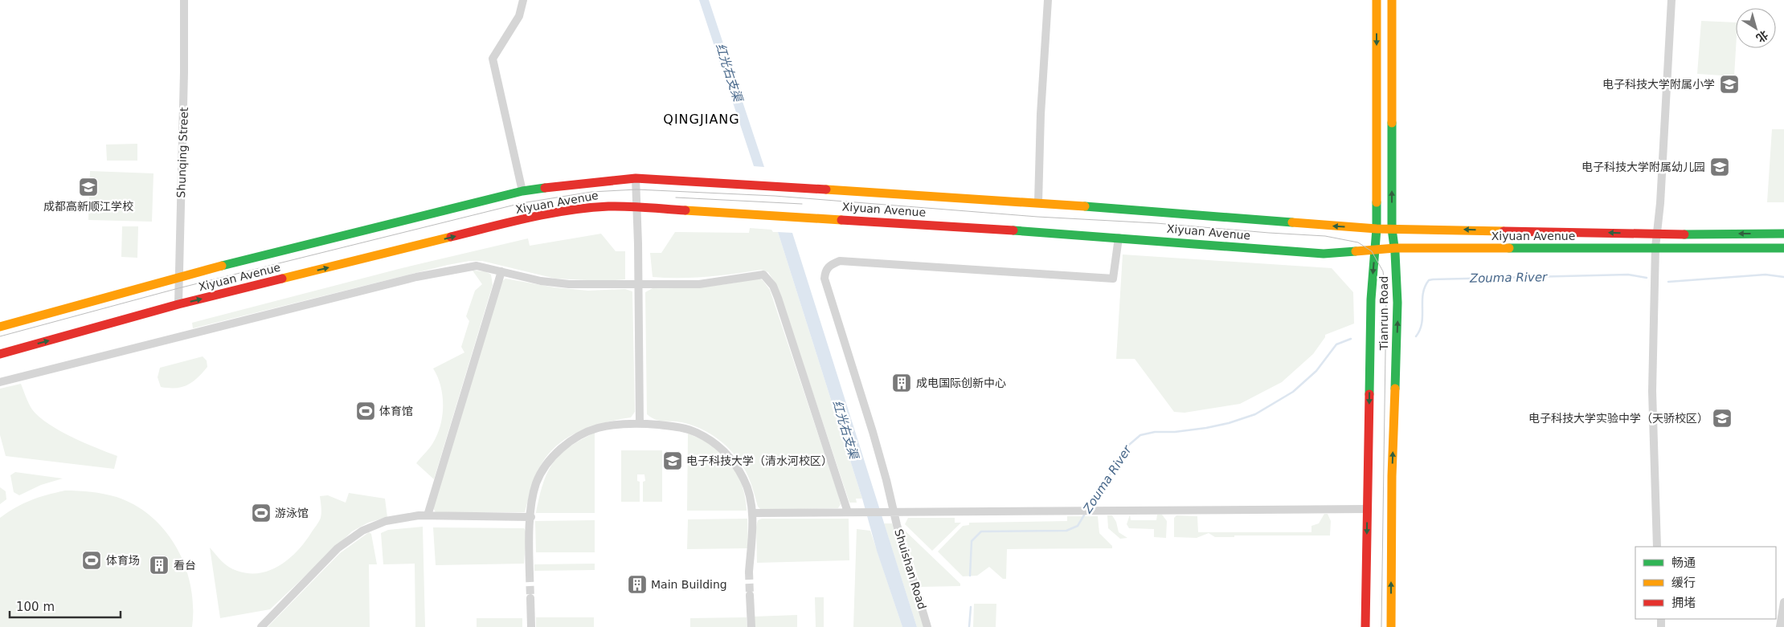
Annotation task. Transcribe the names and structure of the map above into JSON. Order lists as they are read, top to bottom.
{
  "streets": {
    "main road": ["Xiyuan Avenue", "Tianrun Road"],
    "street": ["Shunqing Street", "Shuishan Road"]
  },
  "crossings": [
    ["Shunqing Street", "Xiyuan Avenue"],
    ["Xiyuan Avenue", "Tianrun Road"],
    ["Xiyuan Avenue", "Shuishan Road"]
  ],
  "districts": ["QINGJIANG"],
  "water": ["红光右支渠", "Zouma River"],
  "places": {
    "school or university": [
      "电子科技大学附属小学",
      "电子科技大学附属幼儿园",
      "成都高新顺江学校",
      "电子科技大学实验中学（天骄校区）",
      "电子科技大学（清水河校区）"
    ],
    "building": ["成电国际创新中心", "看台", "Main Building"],
    "sports": ["体育馆", "游泳馆", "体育场"]
  },
  "legend": ["畅通", "缓行", "拥堵"],
  "scale_bar": "100 m",
  "north": "bottom right"
}
